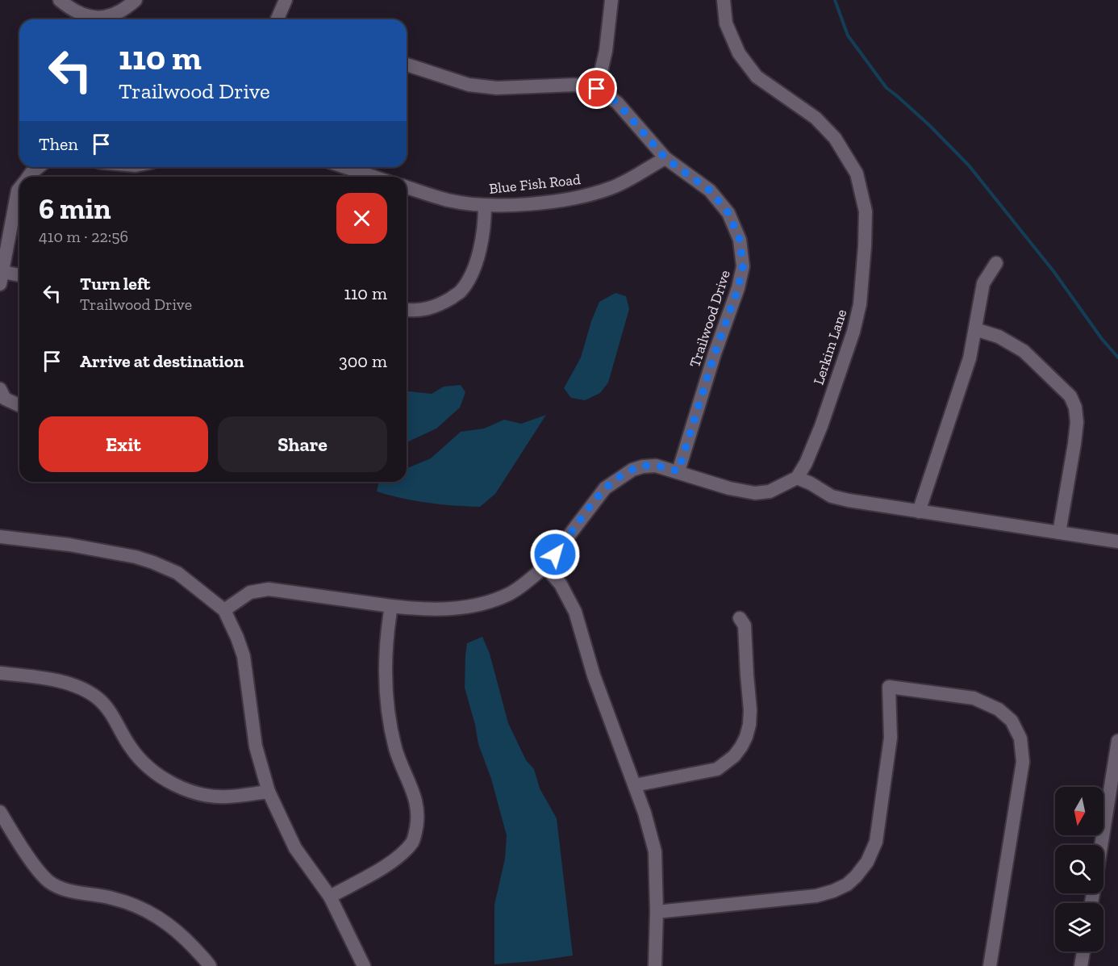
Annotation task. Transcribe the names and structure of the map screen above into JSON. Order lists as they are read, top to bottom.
{
  "streets": {
    "street": ["Blue Fish Road", "Trailwood Drive", "Lerkim Lane"]
  },
  "crossings": [
    ["Blue Fish Road", "Trailwood Drive"]
  ],
  "north": "bottom",
  "page": {
    "turn": ["110 m", "Trailwood Drive"],
    "then": "Then",
    "heading": ["6 min", "410 m · 22:56"],
    "list": [
      {
        "name": "Turn left",
        "note": "Trailwood Drive",
        "value": "110 m"
      },
      {
        "name": "Arrive at destination",
        "value": "300 m"
      }
    ],
    "buttons": ["Exit", "Share"]
  }
}
